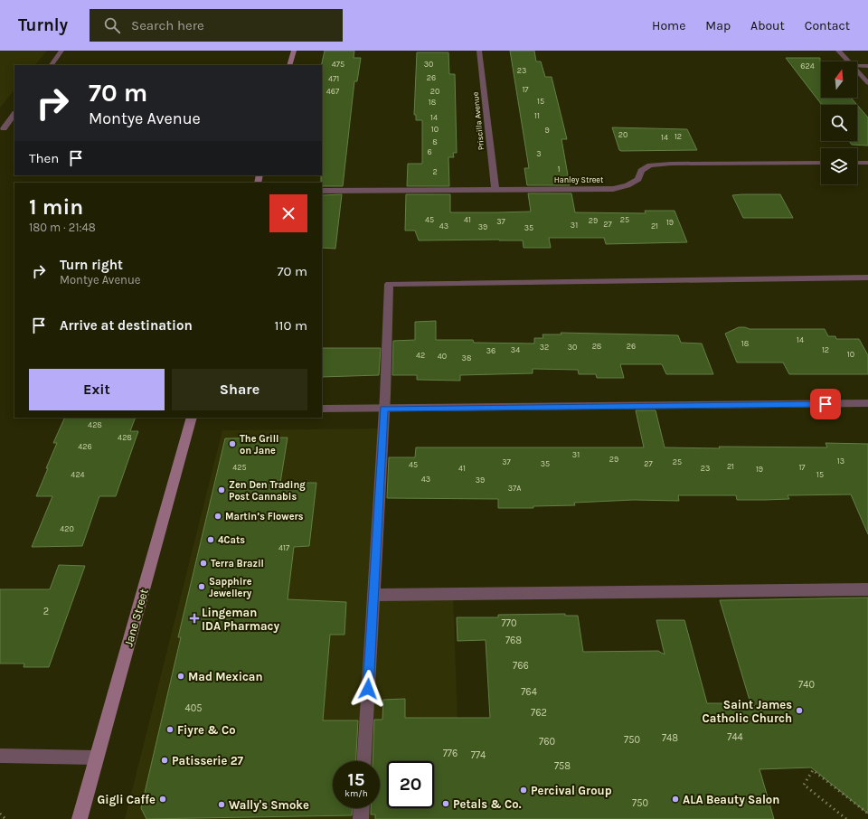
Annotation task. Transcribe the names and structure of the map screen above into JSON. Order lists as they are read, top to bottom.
{
  "streets": {
    "main road": ["Jane Street"],
    "street": ["Priscilla Avenue", "Hanley Street"]
  },
  "crossings": [
    ["Priscilla Avenue", "Hanley Street"]
  ],
  "places": {
    "other": [
      "The Grill on Jane",
      "Zen Den Trading Post Cannabis",
      "Martin’s Flowers",
      "4Cats",
      "Terra Brazil",
      "Sapphire Jewellery",
      "Mad Mexican",
      "Saint James Catholic Church",
      "Fiyre & Co",
      "Patisserie 27",
      "Percival Group",
      "Gigli Caffe",
      "ALA Beauty Salon",
      "Petals & Co.",
      "Wally's Smoke"
    ],
    "health": ["Lingeman IDA Pharmacy"]
  },
  "house_numbers": [
    "475",
    "30",
    "624",
    "23",
    "26",
    "471",
    "17",
    "467",
    "20",
    "15",
    "18",
    "11",
    "14",
    "10",
    "9",
    "20",
    "12",
    "14",
    "8",
    "6",
    "3",
    "1",
    "2",
    "45",
    "41",
    "25",
    "29",
    "37",
    "19",
    "27",
    "31",
    "43",
    "21",
    "39",
    "35",
    "14",
    "18",
    "28",
    "26",
    "32",
    "30",
    "34",
    "12",
    "36",
    "10",
    "42",
    "40",
    "38",
    "428",
    "428",
    "426",
    "31",
    "29",
    "13",
    "37",
    "25",
    "35",
    "27",
    "45",
    "21",
    "425",
    "17",
    "41",
    "23",
    "19",
    "424",
    "15",
    "43",
    "39",
    "37A",
    "420",
    "417",
    "2",
    "770",
    "768",
    "766",
    "740",
    "764",
    "405",
    "762",
    "744",
    "748",
    "750",
    "760",
    "776",
    "774",
    "758",
    "750"
  ],
  "north": "top",
  "page": {
    "header": "Turnly",
    "search": "Search here",
    "nav": [
      "Home",
      "Map",
      "About",
      "Contact"
    ],
    "turn": ["70 m", "Montye Avenue"],
    "then": "Then",
    "heading": ["1 min", "180 m · 21:48"],
    "list": [
      {
        "name": "Turn right",
        "note": "Montye Avenue",
        "value": "70 m"
      },
      {
        "name": "Arrive at destination",
        "value": "110 m"
      }
    ],
    "buttons": ["Exit", "Share"],
    "speed": "15 km/h",
    "limit": "20"
  }
}
